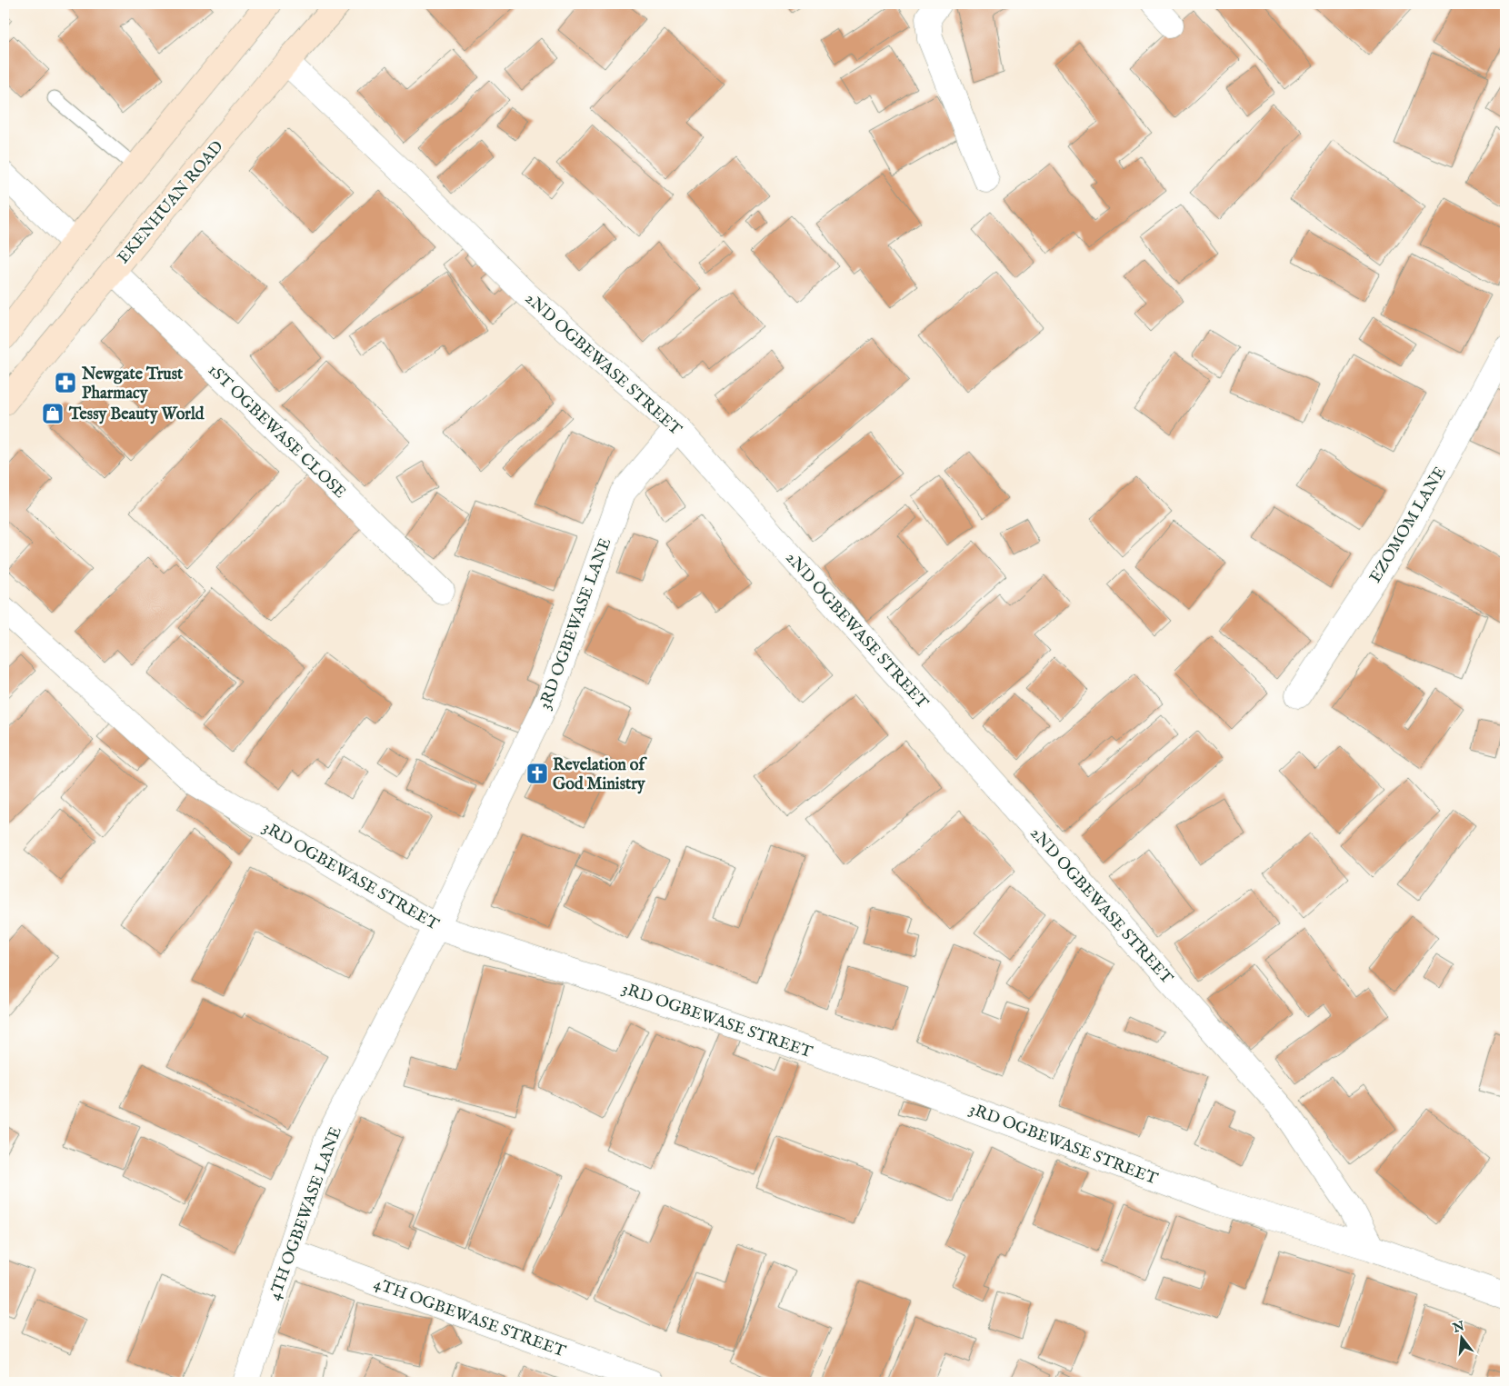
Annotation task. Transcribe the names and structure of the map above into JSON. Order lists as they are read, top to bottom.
{
  "streets": {
    "main road": ["EKENHUAN ROAD"],
    "street": [
      "2ND OGBEWASE STREET",
      "1ST OGBEWASE CLOSE",
      "EZOMOM LANE",
      "3RD OGBEWASE LANE",
      "3RD OGBEWASE STREET",
      "4TH OGBEWASE LANE",
      "4TH OGBEWASE STREET"
    ]
  },
  "crossings": [
    ["EKENHUAN ROAD", "2ND OGBEWASE STREET"],
    ["EKENHUAN ROAD", "1ST OGBEWASE CLOSE"],
    ["2ND OGBEWASE STREET", "3RD OGBEWASE LANE"],
    ["2ND OGBEWASE STREET", "3RD OGBEWASE STREET"],
    ["3RD OGBEWASE LANE", "3RD OGBEWASE STREET"],
    ["3RD OGBEWASE LANE", "4TH OGBEWASE LANE"],
    ["3RD OGBEWASE STREET", "4TH OGBEWASE LANE"],
    ["4TH OGBEWASE LANE", "4TH OGBEWASE STREET"]
  ],
  "places": {
    "pharmacy": ["Newgate Trust Pharmacy"],
    "shop": ["Tessy Beauty World"],
    "church": ["Revelation of God Ministry"]
  },
  "north": "top"
}
